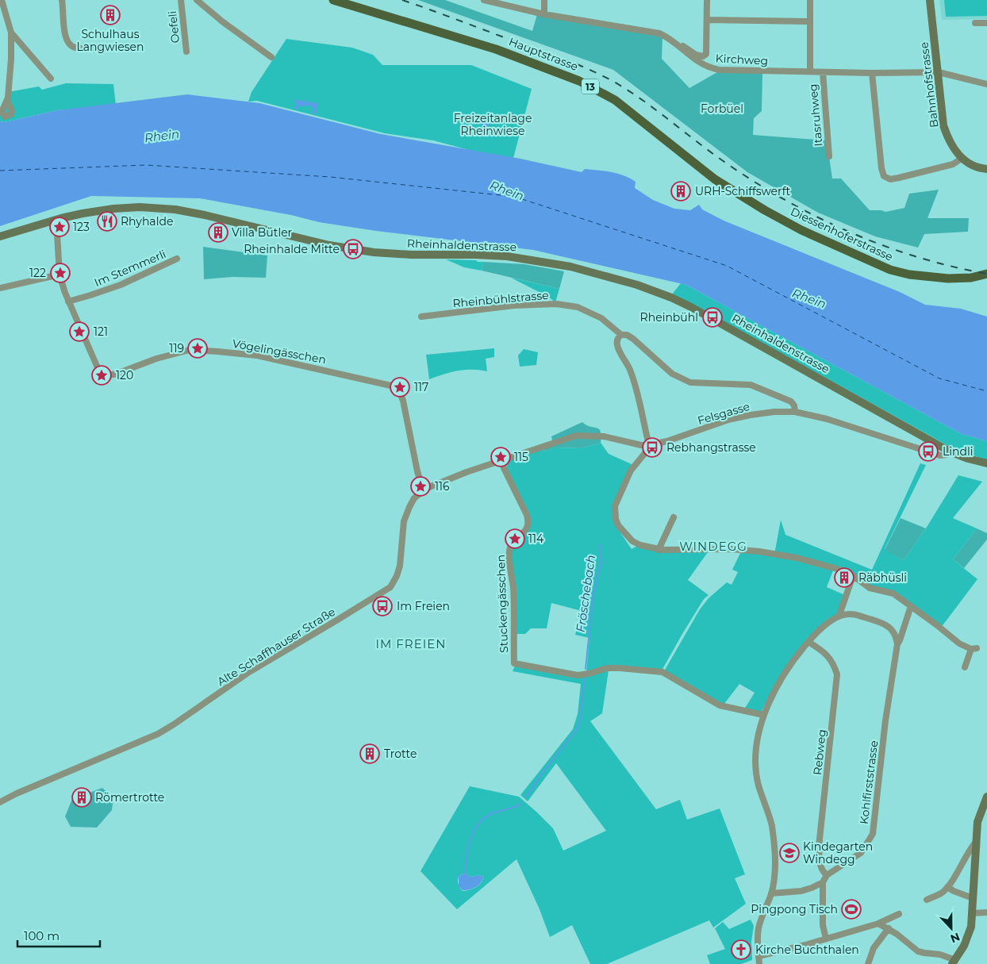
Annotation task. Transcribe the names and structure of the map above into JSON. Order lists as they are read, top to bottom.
{
  "streets": {
    "main road": [
      "Hauptstrasse",
      "Bahnhofstrasse",
      "13",
      "Diessenhoferstrasse",
      "Rheinhaldenstrasse"
    ],
    "street": [
      "Oefeli",
      "Kirchweg",
      "Itasruhweg",
      "Im Stemmerli",
      "Rheinbühlstrasse",
      "Vögelingässchen",
      "Felsgasse",
      "Stuckengässchen",
      "Alte Schaffhauser Straße",
      "Rebweg",
      "Kohlfirststrasse"
    ]
  },
  "crossings": [
    ["Hauptstrasse", "Diessenhoferstrasse"],
    ["Kirchweg", "Bahnhofstrasse"],
    ["Kirchweg", "Itasruhweg"],
    ["Rheinhaldenstrasse", "Vögelingässchen"],
    ["Rheinhaldenstrasse", "Felsgasse"],
    ["Im Stemmerli", "Vögelingässchen"],
    ["Rheinbühlstrasse", "Felsgasse"],
    ["Vögelingässchen", "Alte Schaffhauser Straße"],
    ["Felsgasse", "Stuckengässchen"],
    ["Felsgasse", "Alte Schaffhauser Straße"],
    ["Stuckengässchen", "Alte Schaffhauser Straße"],
    ["Rebweg", "Kohlfirststrasse"]
  ],
  "districts": ["WINDEGG", "IM FREIEN"],
  "water": ["Rhein", "Fröschebach"],
  "parks": ["Forbüel", "Freizeitanlage Rheinwiese"],
  "places": {
    "building": [
      "Schulhaus Langwiesen",
      "URH-Schiffswerft",
      "Villa Bütler",
      "Räbhüsli",
      "Trotte",
      "Römertrotte"
    ],
    "restaurant": ["Rhyhalde"],
    "place": [
      "123",
      "122",
      "121",
      "119",
      "120",
      "117",
      "115",
      "116",
      "114"
    ],
    "bus stop": [
      "Rheinhalde Mitte",
      "Rheinbühl",
      "Rebhangstrasse",
      "Lindli",
      "Im Freien"
    ],
    "school or university": ["Kindegarten Windegg"],
    "sports": ["Pingpong Tisch"],
    "church": ["Kirche Buchthalen"]
  },
  "scale_bar": "100 m",
  "north": "bottom"
}
